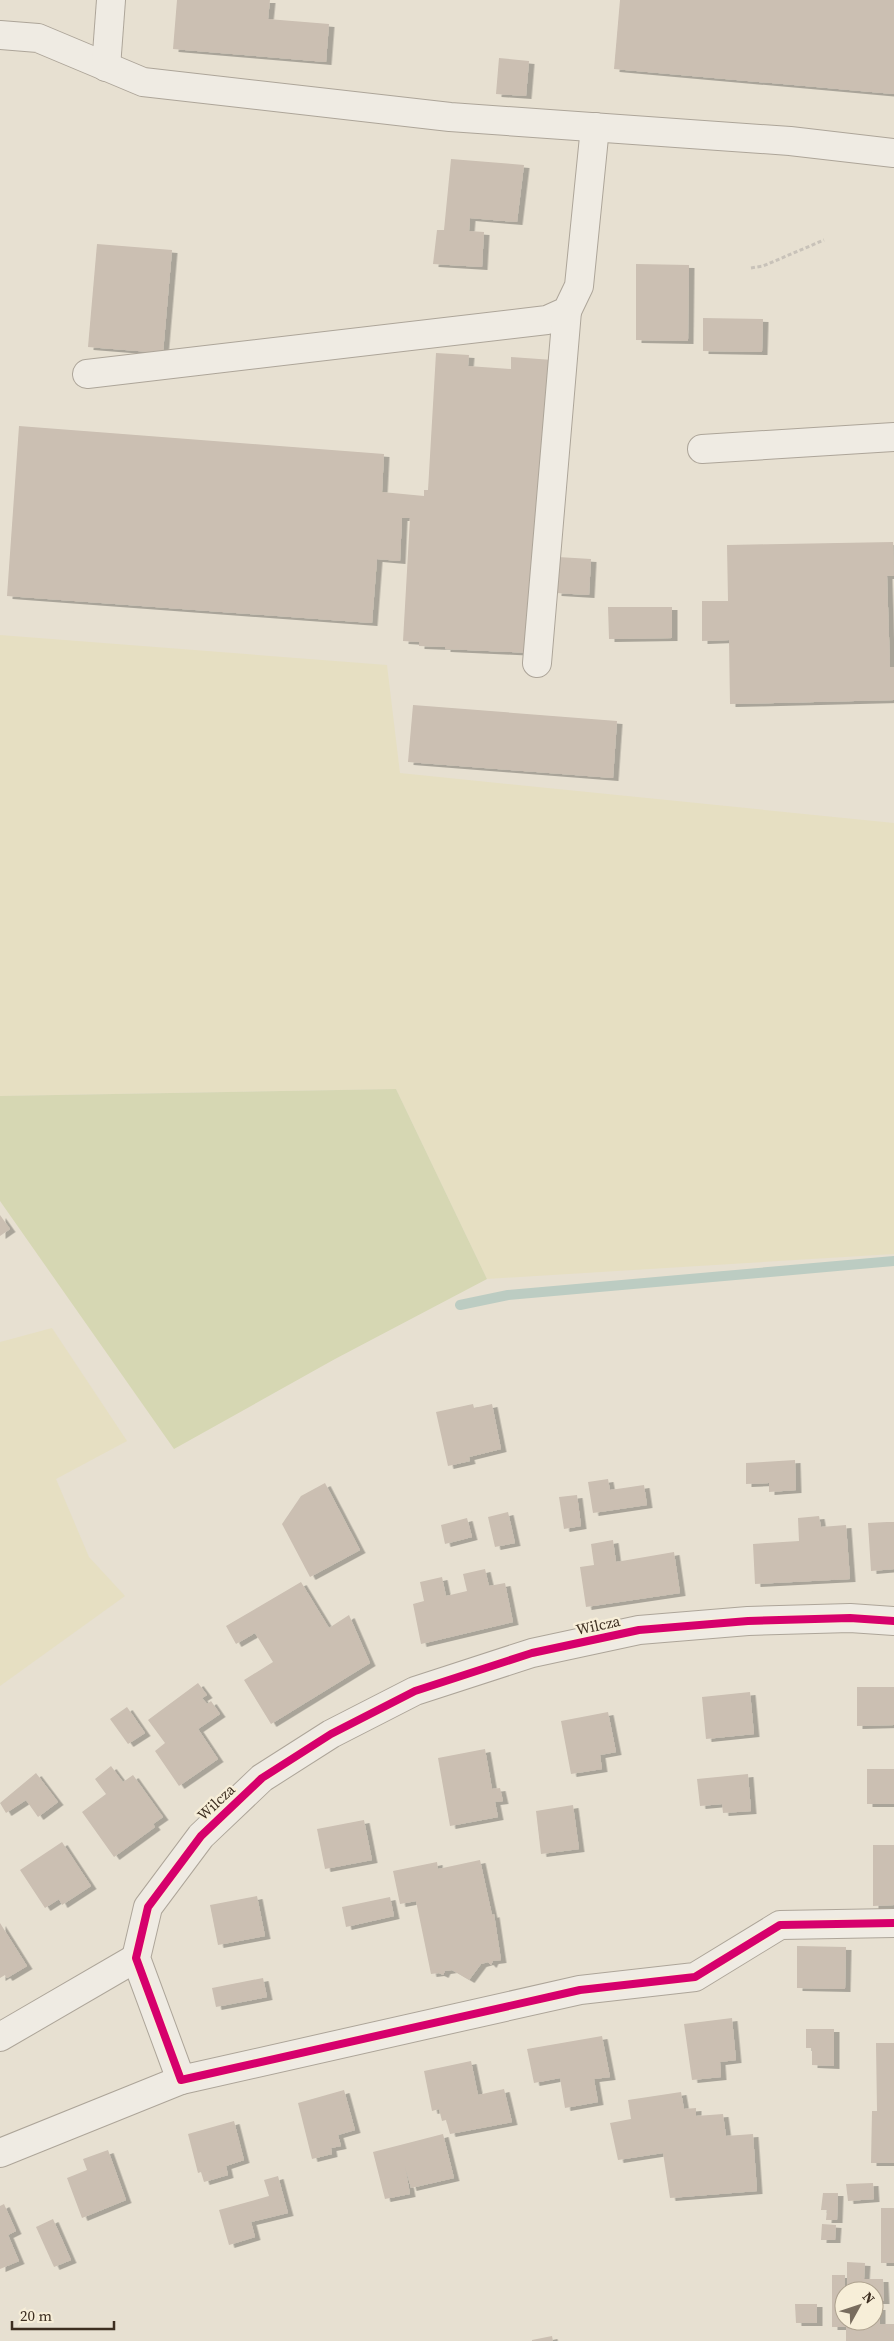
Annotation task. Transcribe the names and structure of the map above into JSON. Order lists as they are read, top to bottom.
{
  "streets": {
    "street": ["Wilcza"]
  },
  "scale_bar": "20 m",
  "north": "top right"
}
